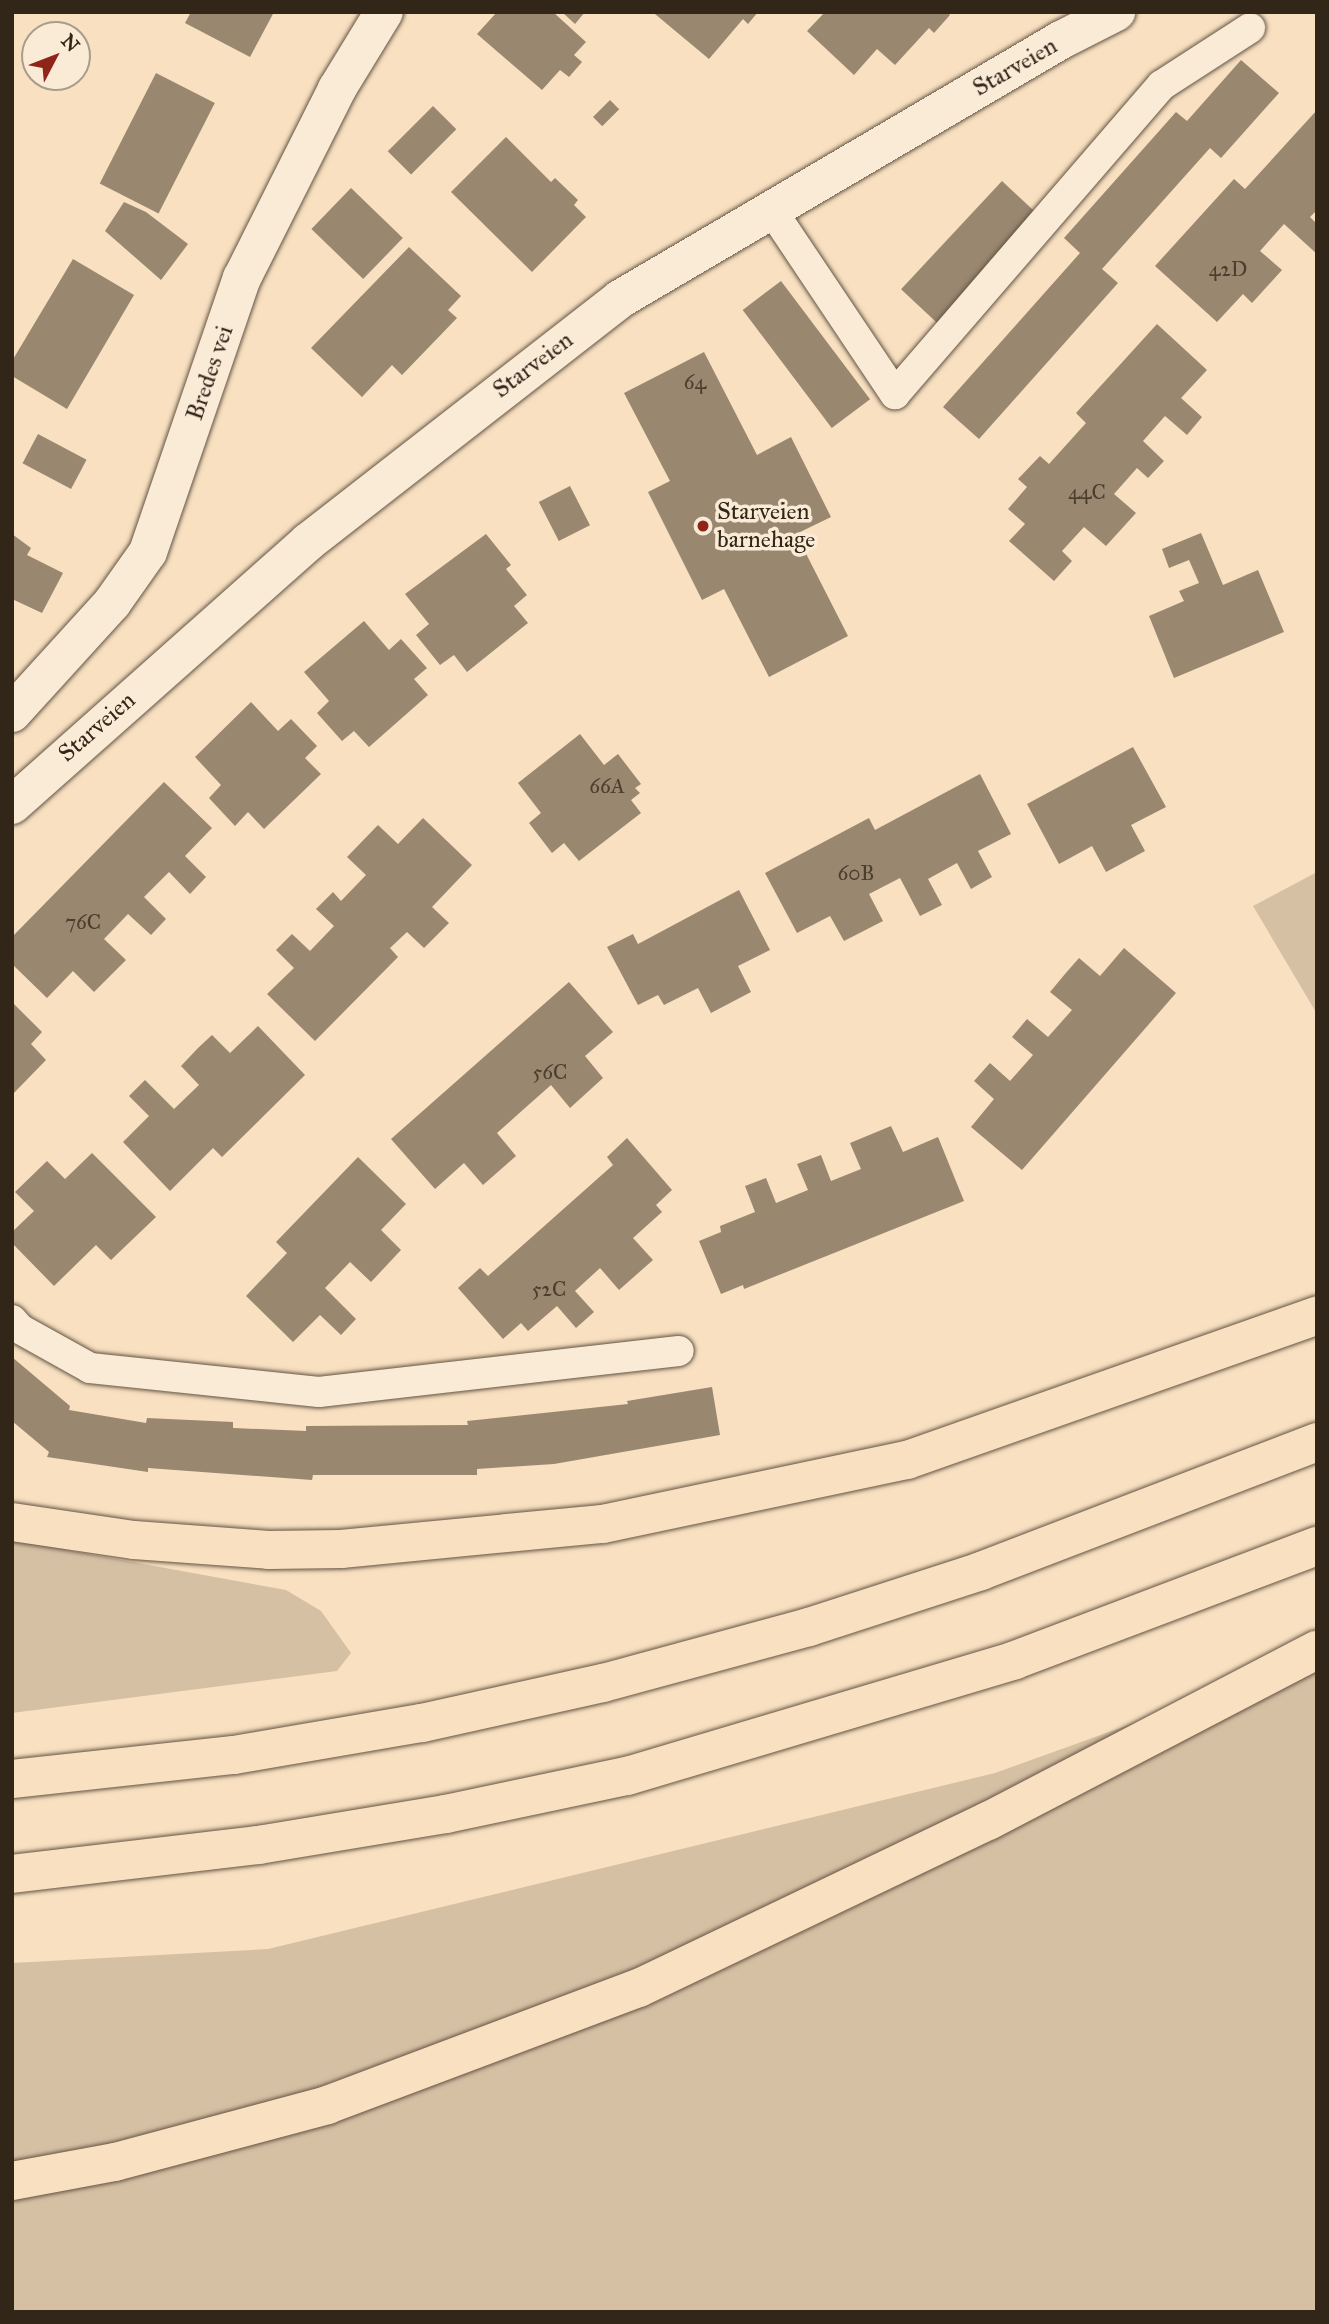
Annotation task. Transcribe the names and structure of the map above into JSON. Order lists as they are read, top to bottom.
{
  "streets": {
    "street": ["Starveien", "Bredes vei"]
  },
  "places": ["Starveien barnehage"],
  "house_numbers": [
    "42D",
    "64",
    "44C",
    "66A",
    "60B",
    "76C",
    "56C",
    "52C"
  ],
  "north": "top right"
}
